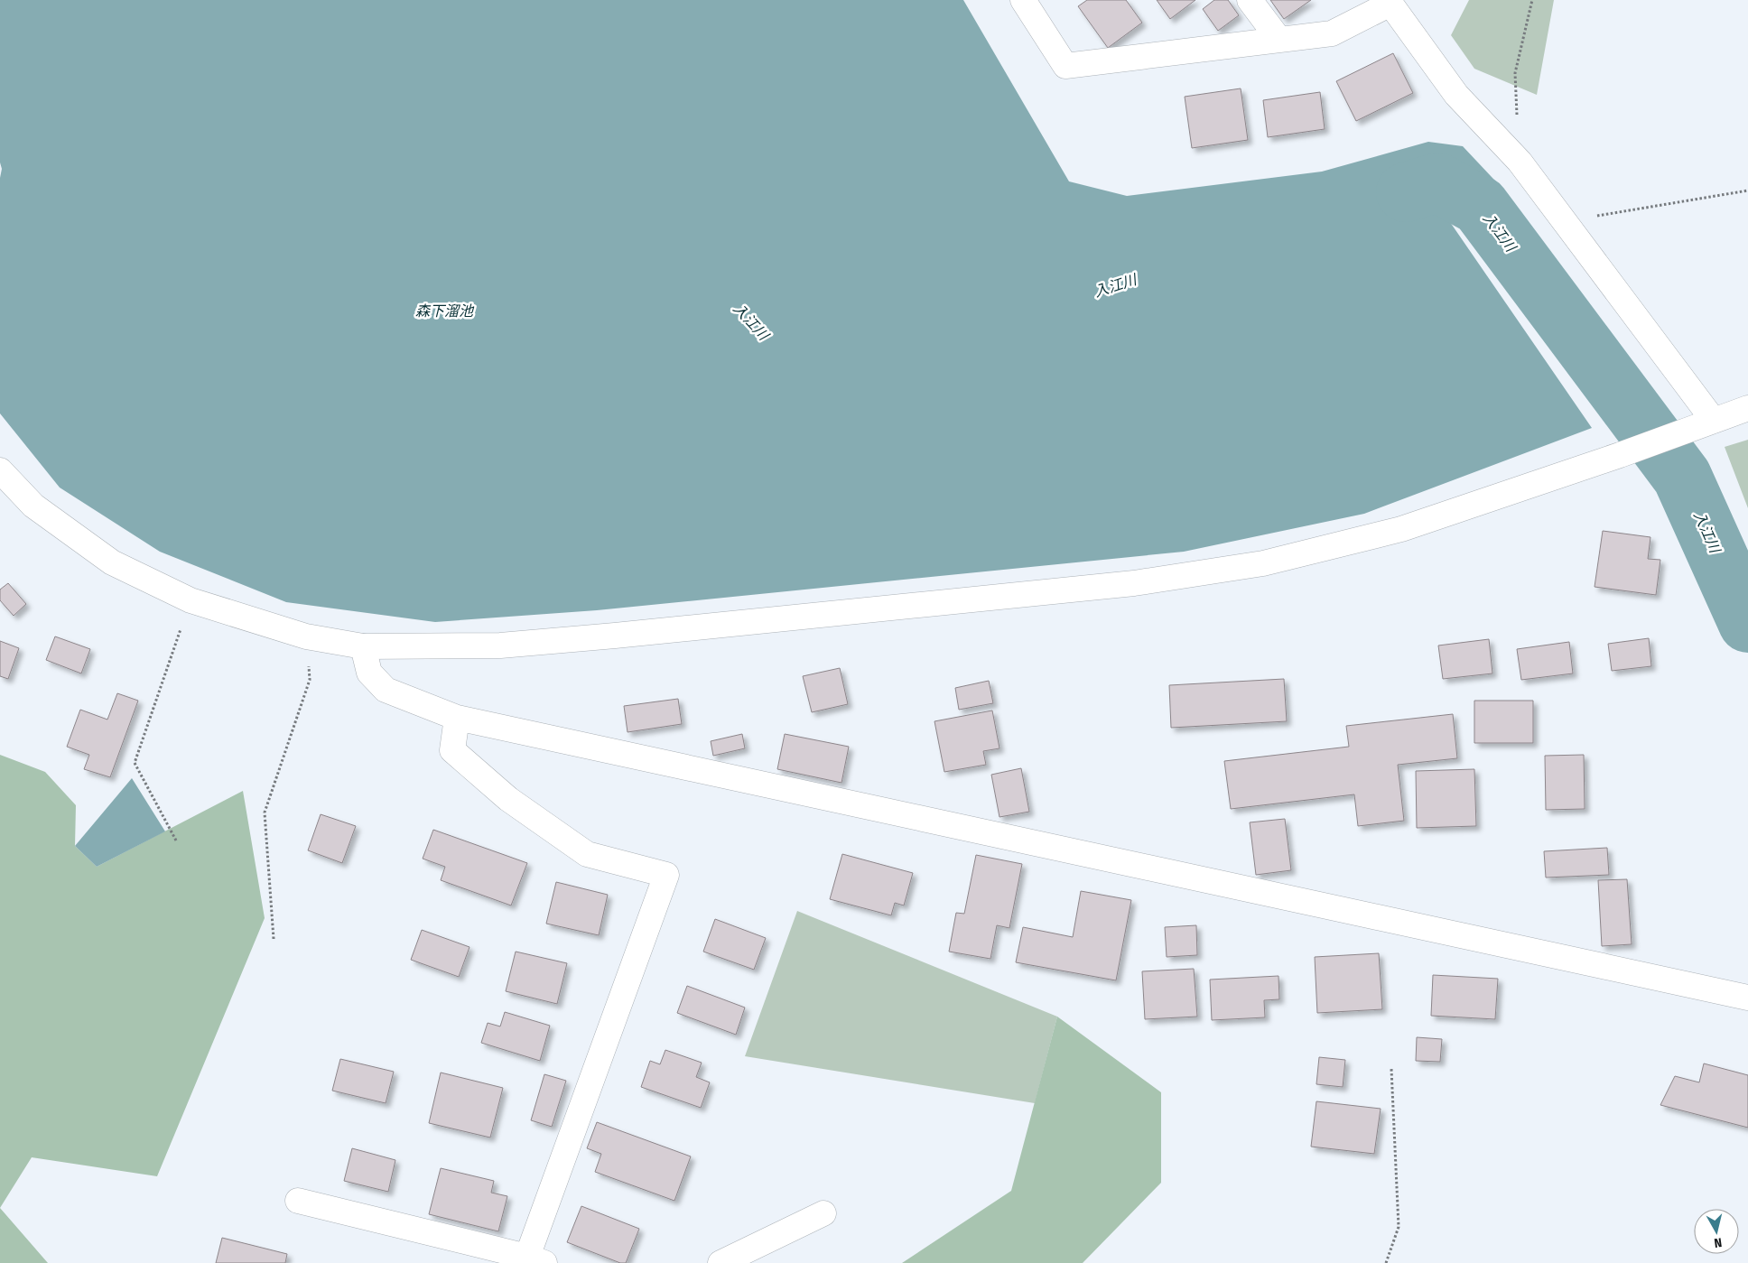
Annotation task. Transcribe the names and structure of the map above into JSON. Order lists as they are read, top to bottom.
{
  "water": ["入江川", "森下溜池"],
  "north": "bottom"
}
